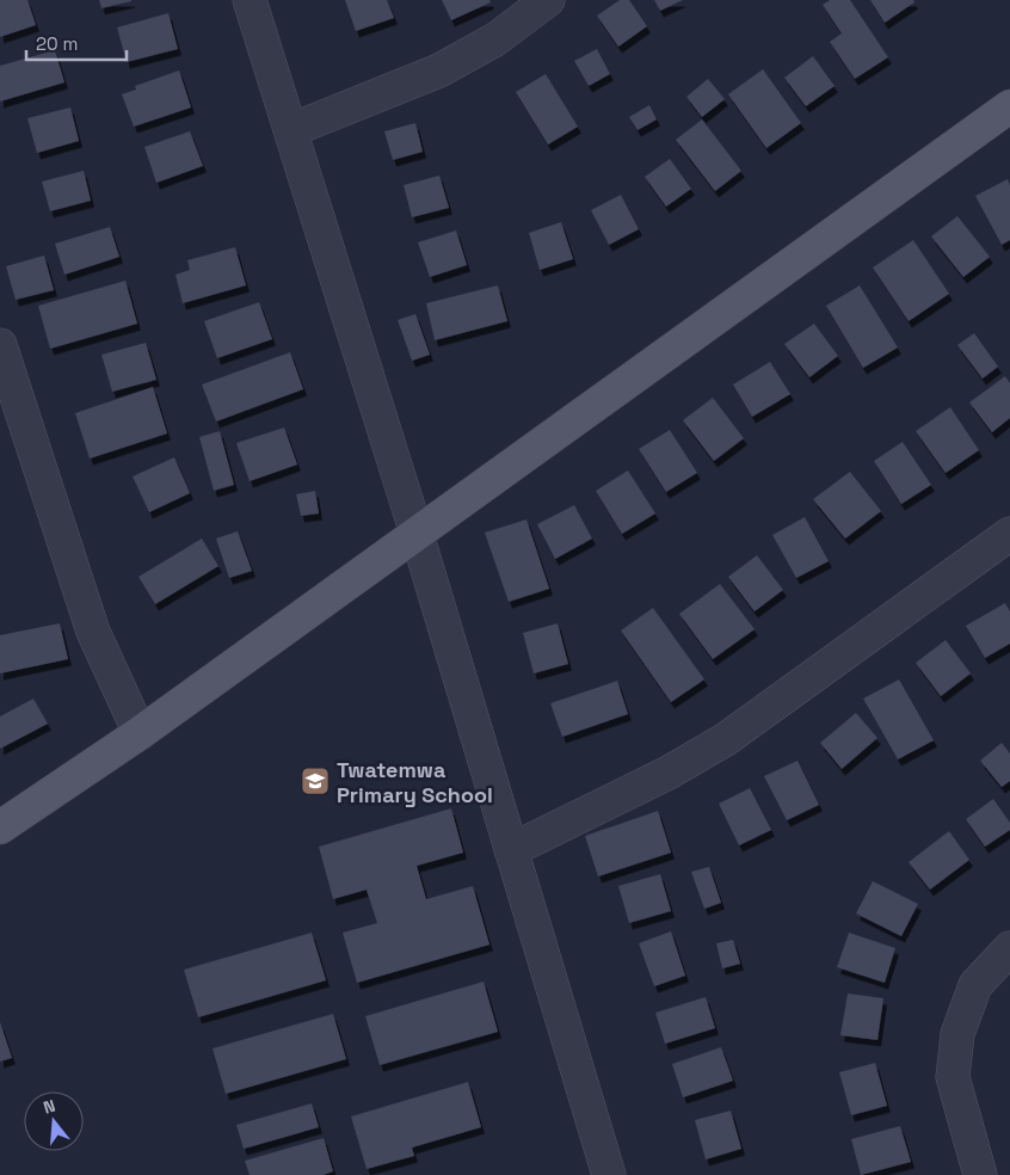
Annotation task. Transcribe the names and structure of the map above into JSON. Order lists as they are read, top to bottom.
{
  "places": {
    "school or university": ["Twatemwa Primary School"]
  },
  "scale_bar": "20 m",
  "north": "top"
}
